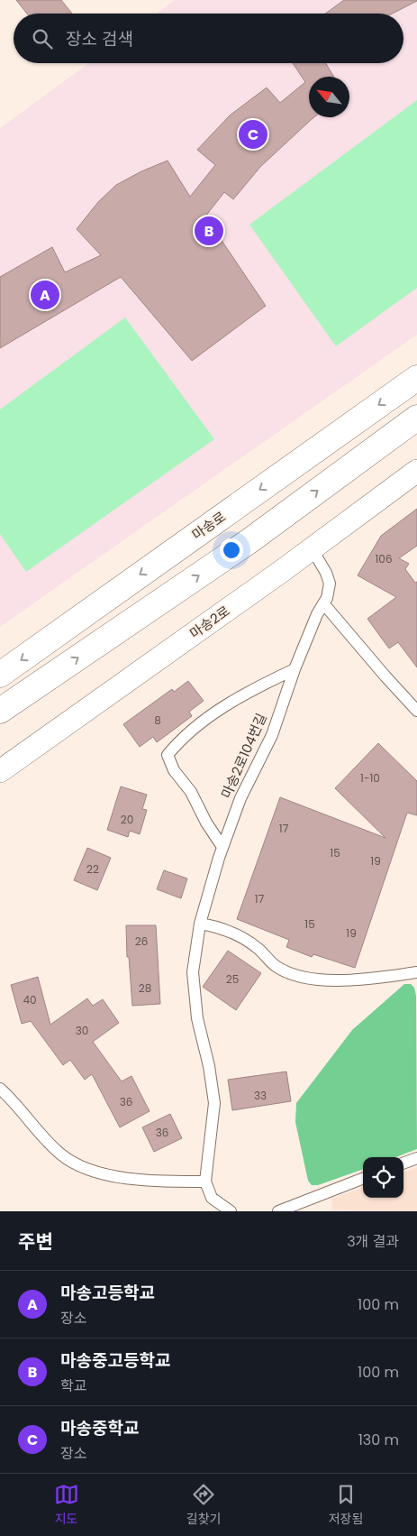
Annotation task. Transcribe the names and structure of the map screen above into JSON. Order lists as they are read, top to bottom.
{
  "streets": {
    "street": ["마송로", "마송2로"],
    "lane": ["마송2로104번길"]
  },
  "crossings": [
    ["마송2로", "마송2로104번길"]
  ],
  "house_numbers": [
    "106",
    "8",
    "1-10",
    "20",
    "17",
    "15",
    "19",
    "22",
    "17",
    "15",
    "19",
    "26",
    "25",
    "28",
    "40",
    "30",
    "33",
    "36",
    "36"
  ],
  "north": "top left",
  "page": {
    "search": "장소 검색",
    "pins": ["C", "B", "A"],
    "heading": ["주변", "3개 결과"],
    "list": [
      {
        "mark": "A",
        "name": "마송고등학교",
        "note": "장소",
        "value": "100 m"
      },
      {
        "mark": "B",
        "name": "마송중고등학교",
        "note": "학교",
        "value": "100 m"
      },
      {
        "mark": "C",
        "name": "마송중학교",
        "note": "장소",
        "value": "130 m"
      }
    ],
    "nav": ["지도", "길찾기", "저장됨"]
  }
}
